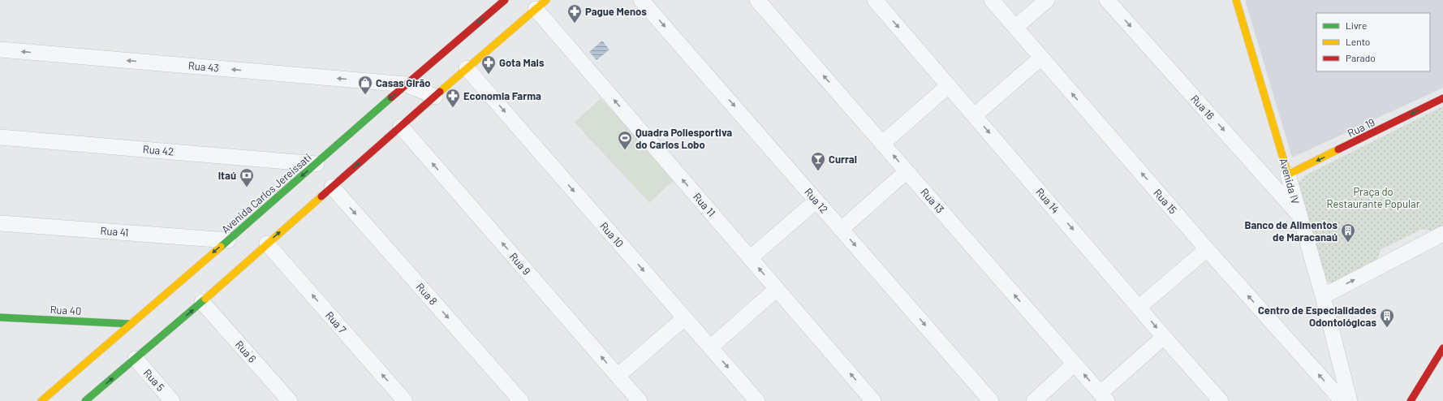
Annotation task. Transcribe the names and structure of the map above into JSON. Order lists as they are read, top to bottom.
{
  "streets": {
    "street": [
      "Rua 43",
      "Rua 16",
      "Rua 19",
      "Rua 42",
      "Avenida IV",
      "Avenida Carlos Jereissati",
      "Rua 12",
      "Rua 13",
      "Rua 14",
      "Rua 15",
      "Rua 11",
      "Rua 41",
      "Rua 10",
      "Rua 9",
      "Rua 8",
      "Rua 40",
      "Rua 7",
      "Rua 6",
      "Rua 5"
    ]
  },
  "crossings": [
    ["Rua 43", "Avenida Carlos Jereissati"],
    ["Rua 16", "Avenida IV"],
    ["Rua 19", "Avenida IV"],
    ["Rua 42", "Avenida Carlos Jereissati"],
    ["Avenida Carlos Jereissati", "Rua 41"],
    ["Avenida Carlos Jereissati", "Rua 40"]
  ],
  "one_way": [
    "Rua 43",
    "Rua 16",
    "Rua 19",
    "Rua 12",
    "Rua 13",
    "Rua 14",
    "Rua 15",
    "Rua 11",
    "Rua 10",
    "Rua 9",
    "Rua 8",
    "Rua 7"
  ],
  "parks": ["Praça do Restaurante Popular"],
  "places": {
    "pharmacy": ["Pague Menos", "Gota Mais", "Economia Farma"],
    "shop": ["Casas Girão"],
    "sports": ["Quadra Poliesportiva do Carlos Lobo"],
    "bar": ["Curral"],
    "bank": ["Itaú"],
    "building": ["Banco de Alimentos de Maracanaú", "Centro de Especialidades Odontológicas"]
  },
  "legend": ["Livre", "Lento", "Parado"]
}
